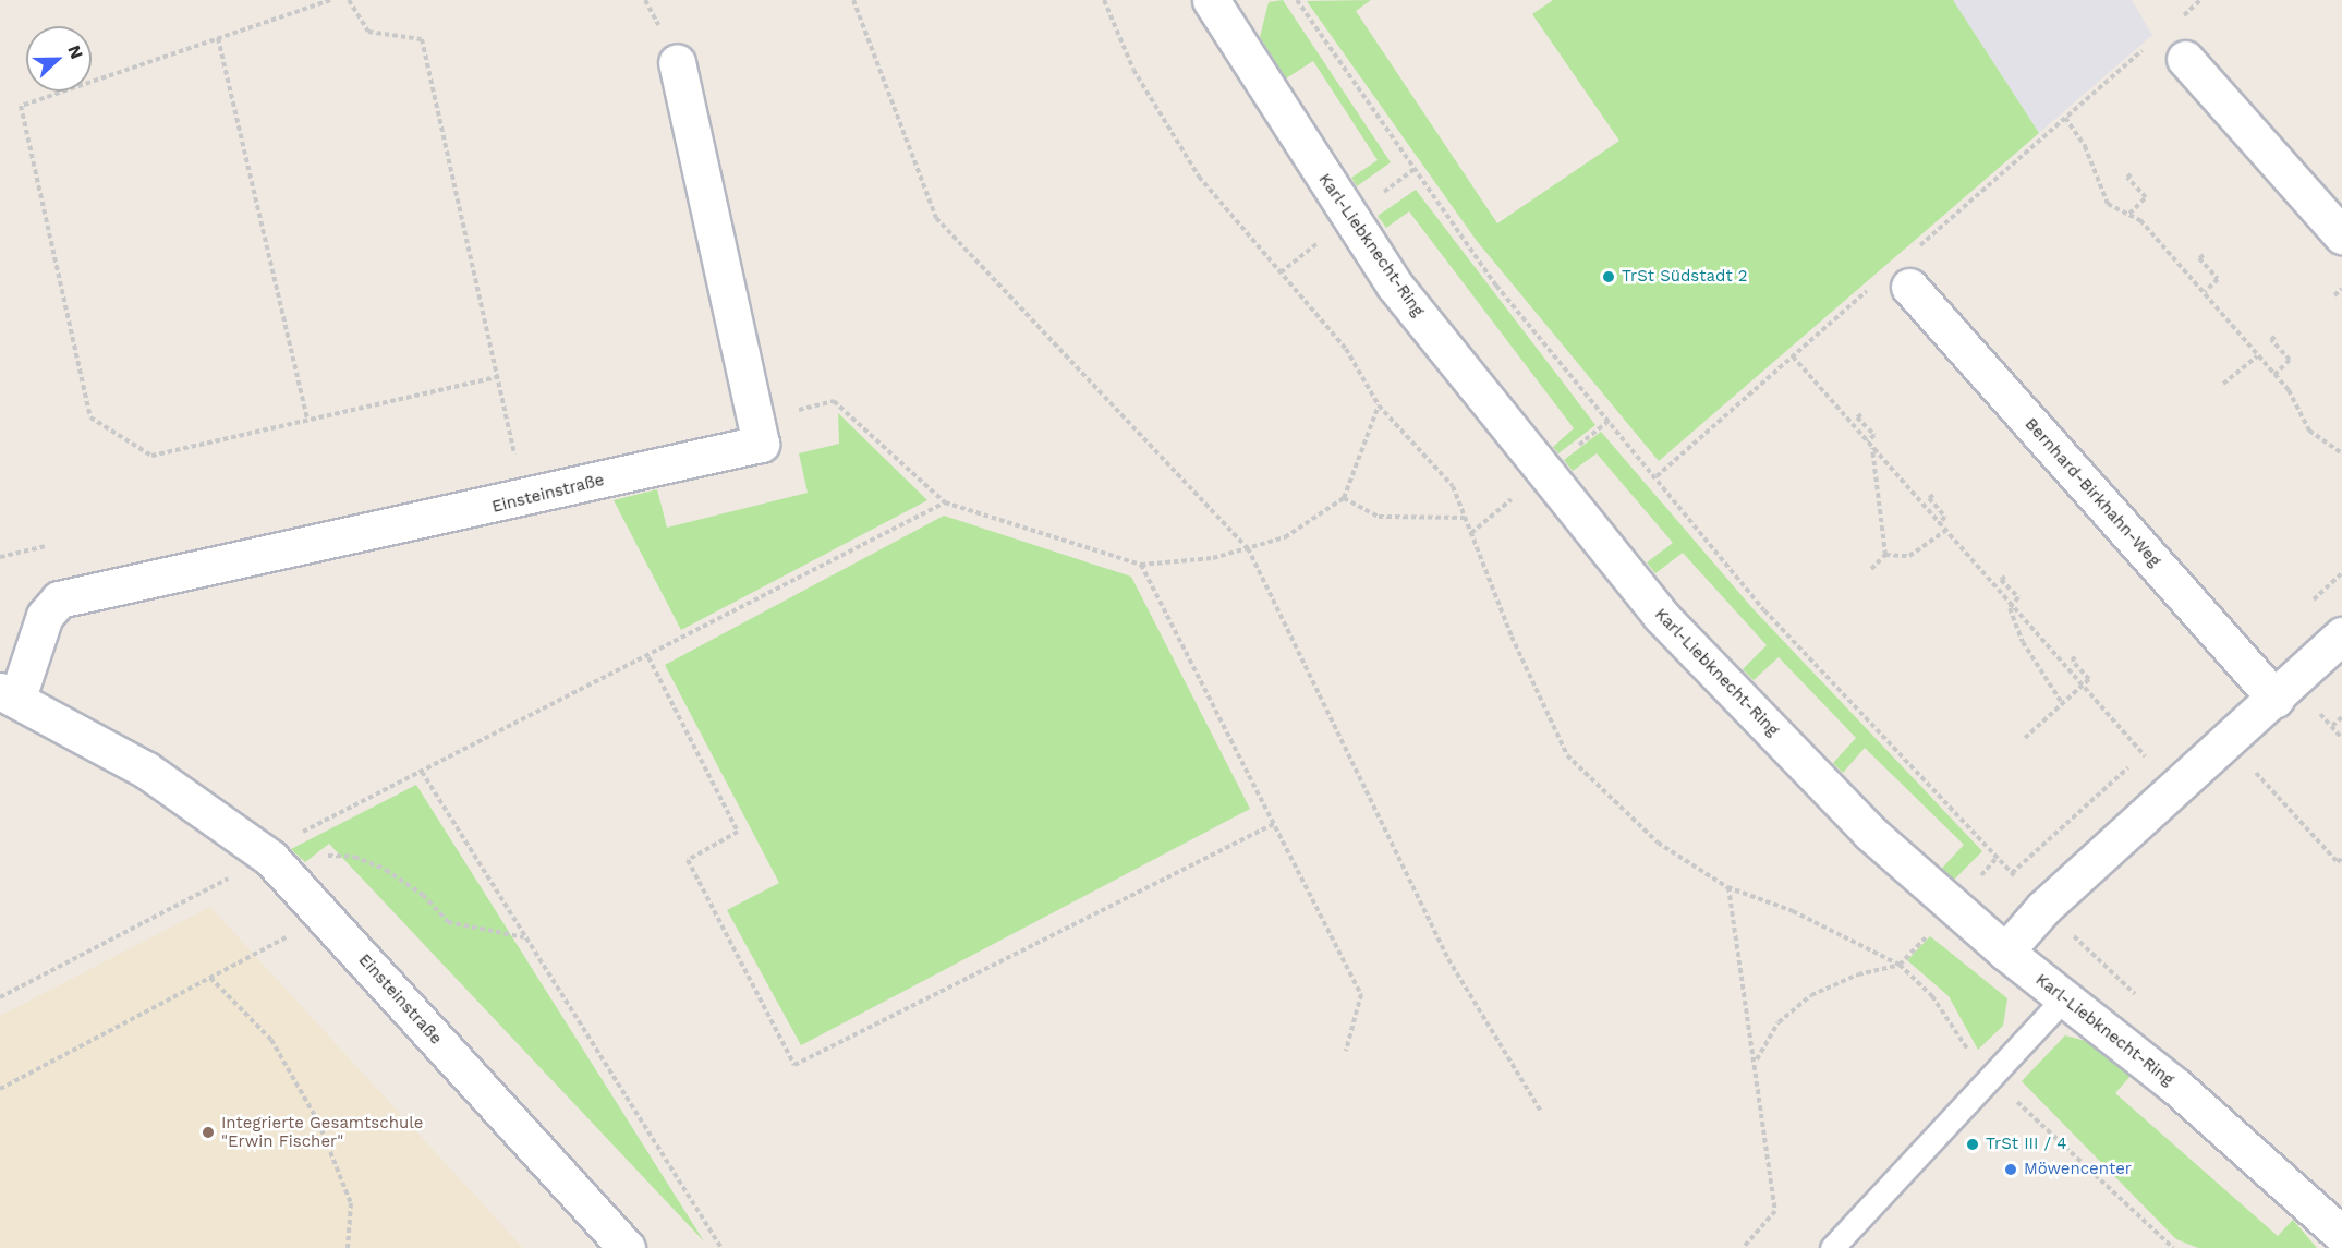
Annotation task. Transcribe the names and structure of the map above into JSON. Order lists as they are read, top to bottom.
{
  "streets": {
    "street": ["Karl-Liebknecht-Ring", "Bernhard-Birkhahn-Weg", "Einsteinstraße"]
  },
  "places": [
    "TrSt Südstadt 2",
    "Integrierte Gesamtschule \"Erwin Fischer\"",
    "TrSt III / 4",
    "Möwencenter"
  ],
  "north": "right"
}
